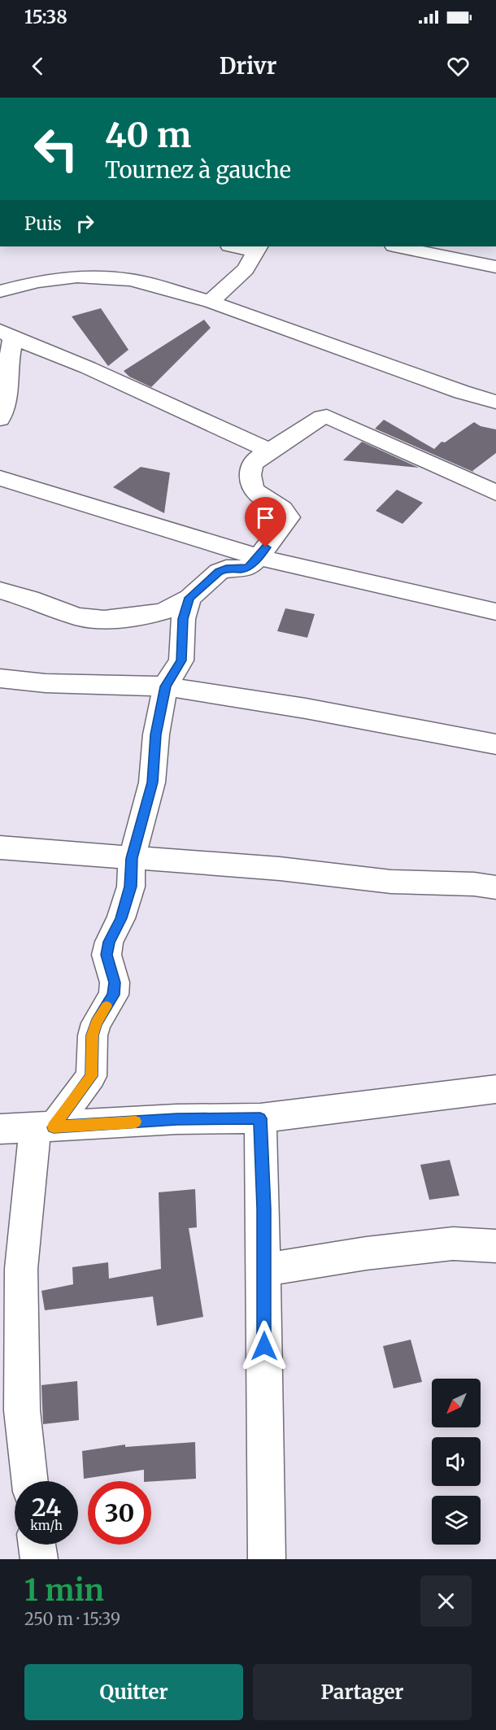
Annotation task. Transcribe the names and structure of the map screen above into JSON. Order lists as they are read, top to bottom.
{
  "north": "bottom left",
  "page": {
    "status": "15:38",
    "header": "Drivr",
    "turn": ["40 m", "Tournez à gauche"],
    "then": "Puis",
    "speed": "24 km/h",
    "limit": "30",
    "heading": ["1 min", "250 m · 15:39"],
    "buttons": ["Quitter", "Partager"]
  }
}
